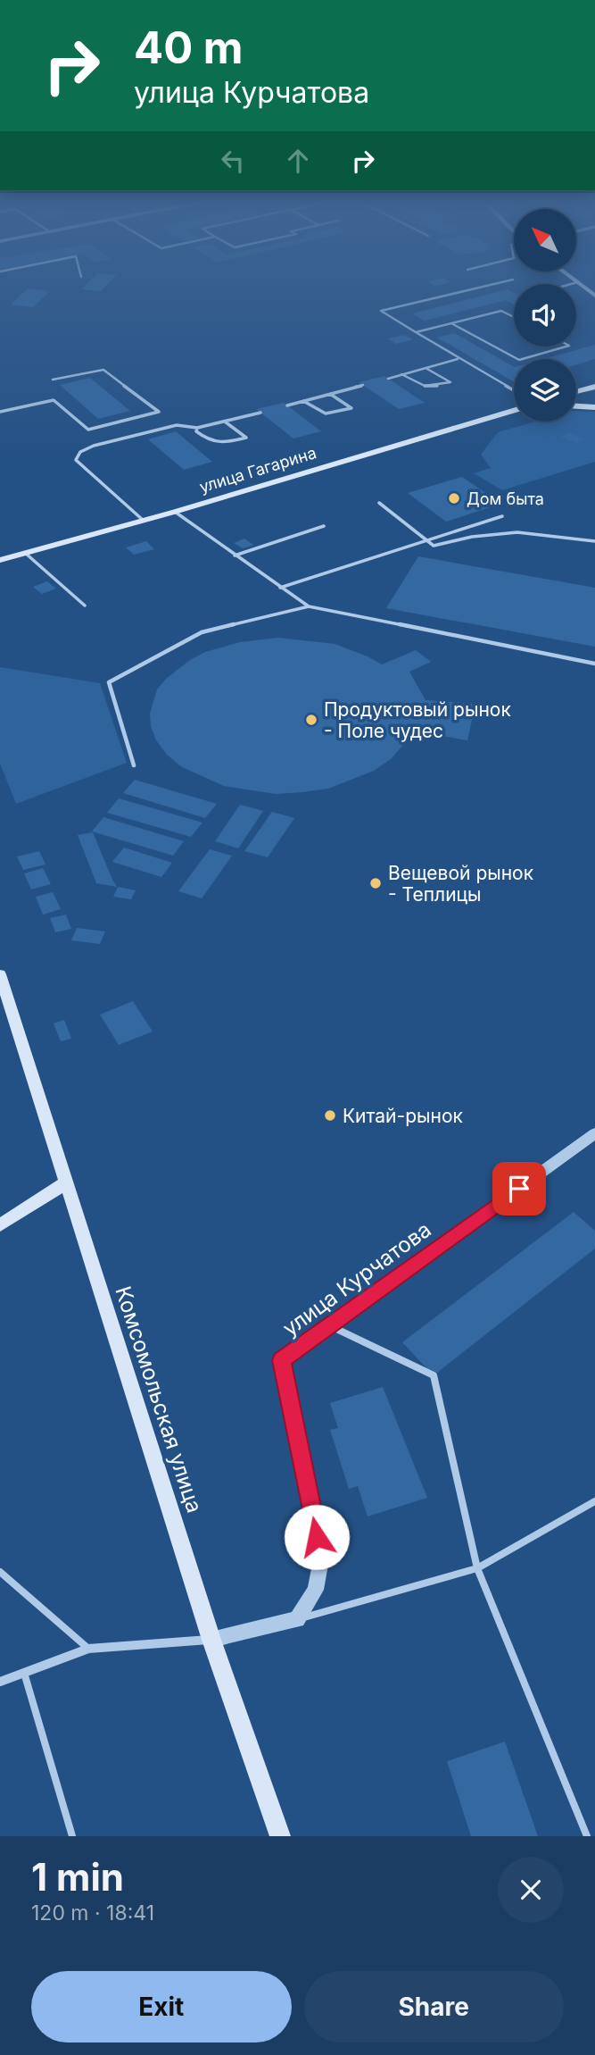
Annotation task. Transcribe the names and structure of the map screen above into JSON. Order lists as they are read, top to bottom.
{
  "streets": {
    "main road": ["улица Гагарина", "Комсомольская улица"],
    "street": ["улица Курчатова"]
  },
  "places": [
    "Дом быта",
    "Продуктовый рынок - Поле чудес",
    "Вещевой рынок - Теплицы",
    "Китай-рынок"
  ],
  "north": "top left",
  "page": {
    "turn": ["40 m", "улица Курчатова"],
    "heading": ["1 min", "120 m · 18:41"],
    "buttons": ["Exit", "Share"]
  }
}
